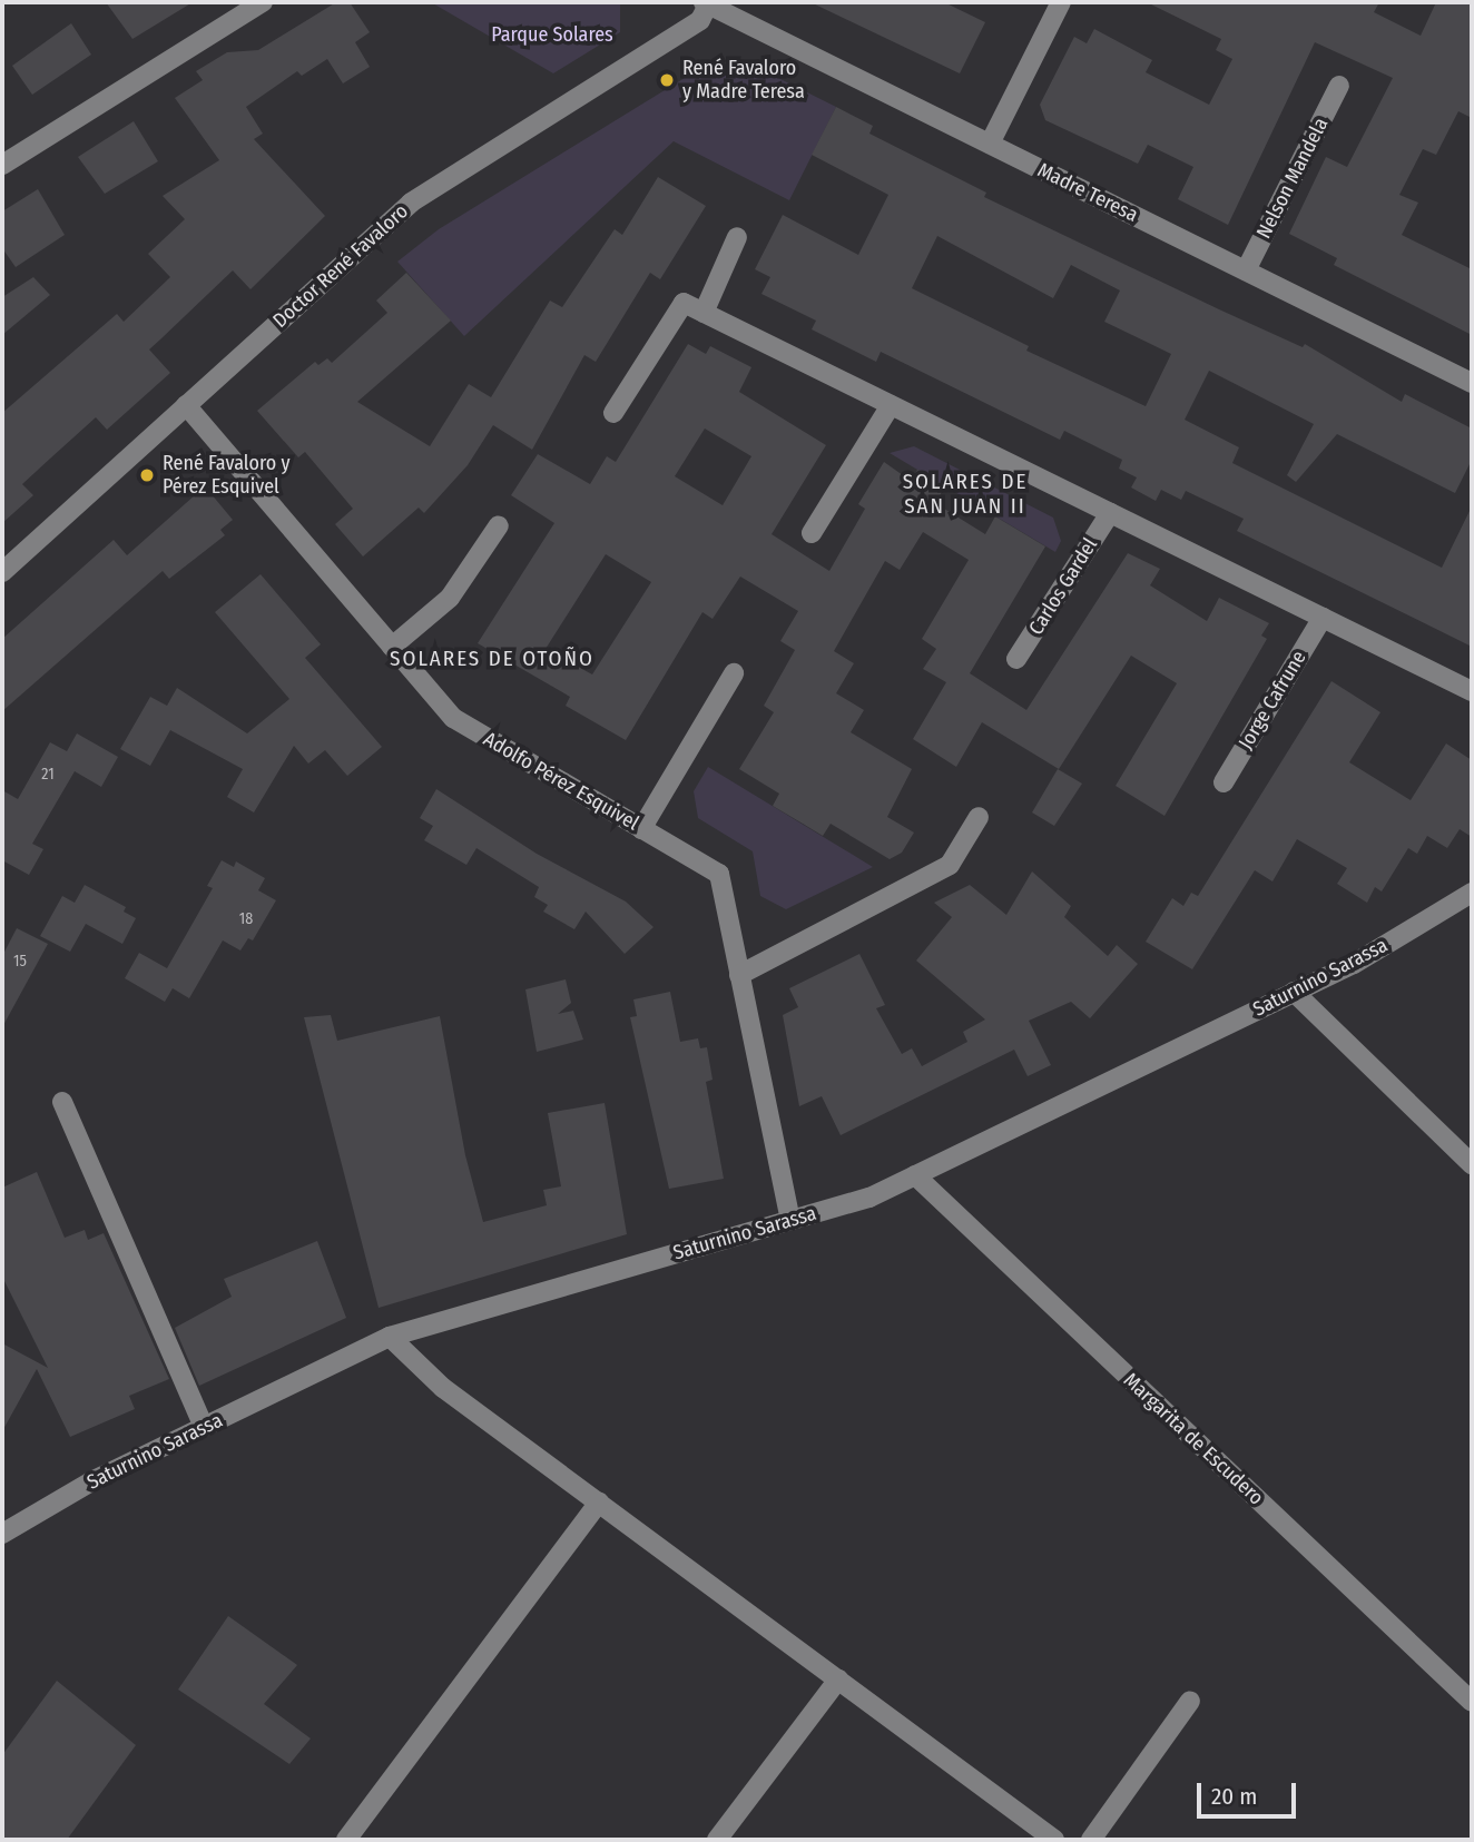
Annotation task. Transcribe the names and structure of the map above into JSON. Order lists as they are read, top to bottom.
{
  "streets": {
    "street": [
      "Nelson Mandela",
      "Madre Teresa",
      "Doctor René Favaloro",
      "Carlos Gardel",
      "Jorge Cafrune",
      "Adolfo Pérez Esquivel",
      "Saturnino Sarassa",
      "Margarita de Escudero"
    ]
  },
  "crossings": [
    ["Nelson Mandela", "Madre Teresa"],
    ["Madre Teresa", "Doctor René Favaloro"],
    ["Doctor René Favaloro", "Adolfo Pérez Esquivel"],
    ["Adolfo Pérez Esquivel", "Saturnino Sarassa"],
    ["Saturnino Sarassa", "Margarita de Escudero"]
  ],
  "districts": ["SOLARES DE SAN JUAN II", "SOLARES DE OTOÑO"],
  "parks": ["Parque Solares"],
  "places": ["René Favaloro y Madre Teresa", "René Favaloro y Pérez Esquivel"],
  "house_numbers": ["21", "18", "15"],
  "scale_bar": "20 m"
}
